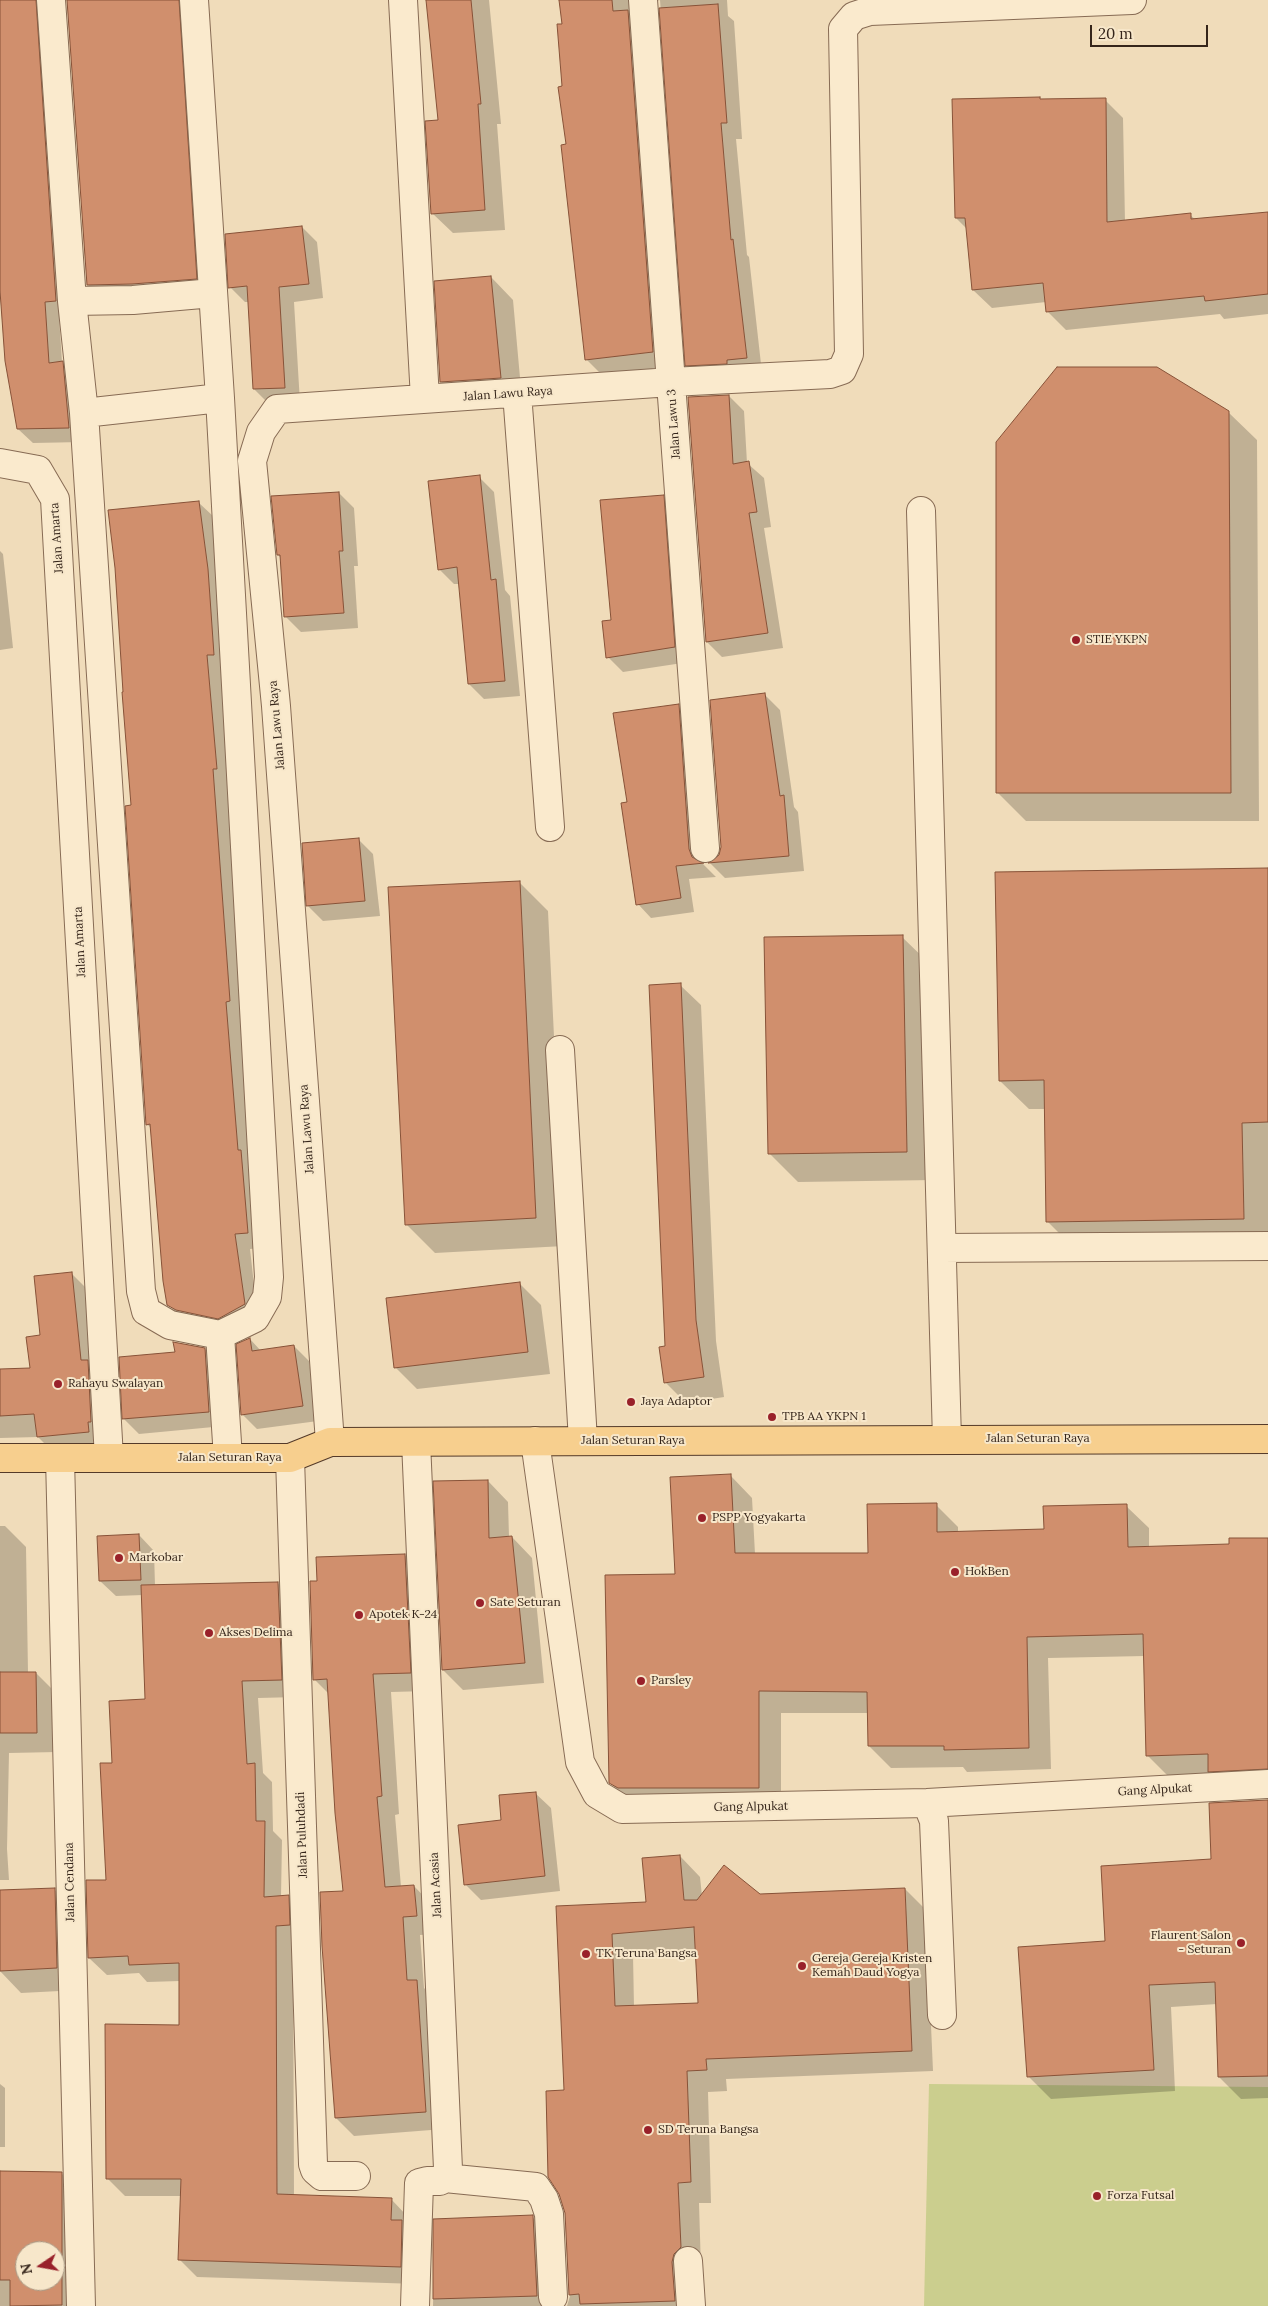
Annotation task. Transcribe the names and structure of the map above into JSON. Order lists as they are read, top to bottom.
{
  "streets": {
    "main road": ["Jalan Seturan Raya"],
    "street": [
      "Jalan Lawu Raya",
      "Jalan Lawu 3",
      "Jalan Amarta",
      "Gang Alpukat",
      "Jalan Puluhdadi",
      "Jalan Cendana",
      "Jalan Acasia"
    ]
  },
  "crossings": [
    ["Jalan Lawu Raya", "Jalan Lawu 3"],
    ["Jalan Lawu Raya", "Jalan Seturan Raya"],
    ["Jalan Amarta", "Jalan Seturan Raya"],
    ["Jalan Seturan Raya", "Gang Alpukat"],
    ["Jalan Seturan Raya", "Jalan Puluhdadi"],
    ["Jalan Seturan Raya", "Jalan Cendana"],
    ["Jalan Seturan Raya", "Jalan Acasia"]
  ],
  "places": [
    "STIE YKPN",
    "Rahayu Swalayan",
    "Jaya Adaptor",
    "TPB AA YKPN 1",
    "PSPP Yogyakarta",
    "Markobar",
    "HokBen",
    "Sate Seturan",
    "Apotek K-24",
    "Akses Delima",
    "Parsley",
    "Flaurent Salon - Seturan",
    "TK Teruna Bangsa",
    "Gereja Gereja Kristen Kemah Daud Yogya",
    "SD Teruna Bangsa",
    "Forza Futsal"
  ],
  "scale_bar": "20 m",
  "north": "left"
}
